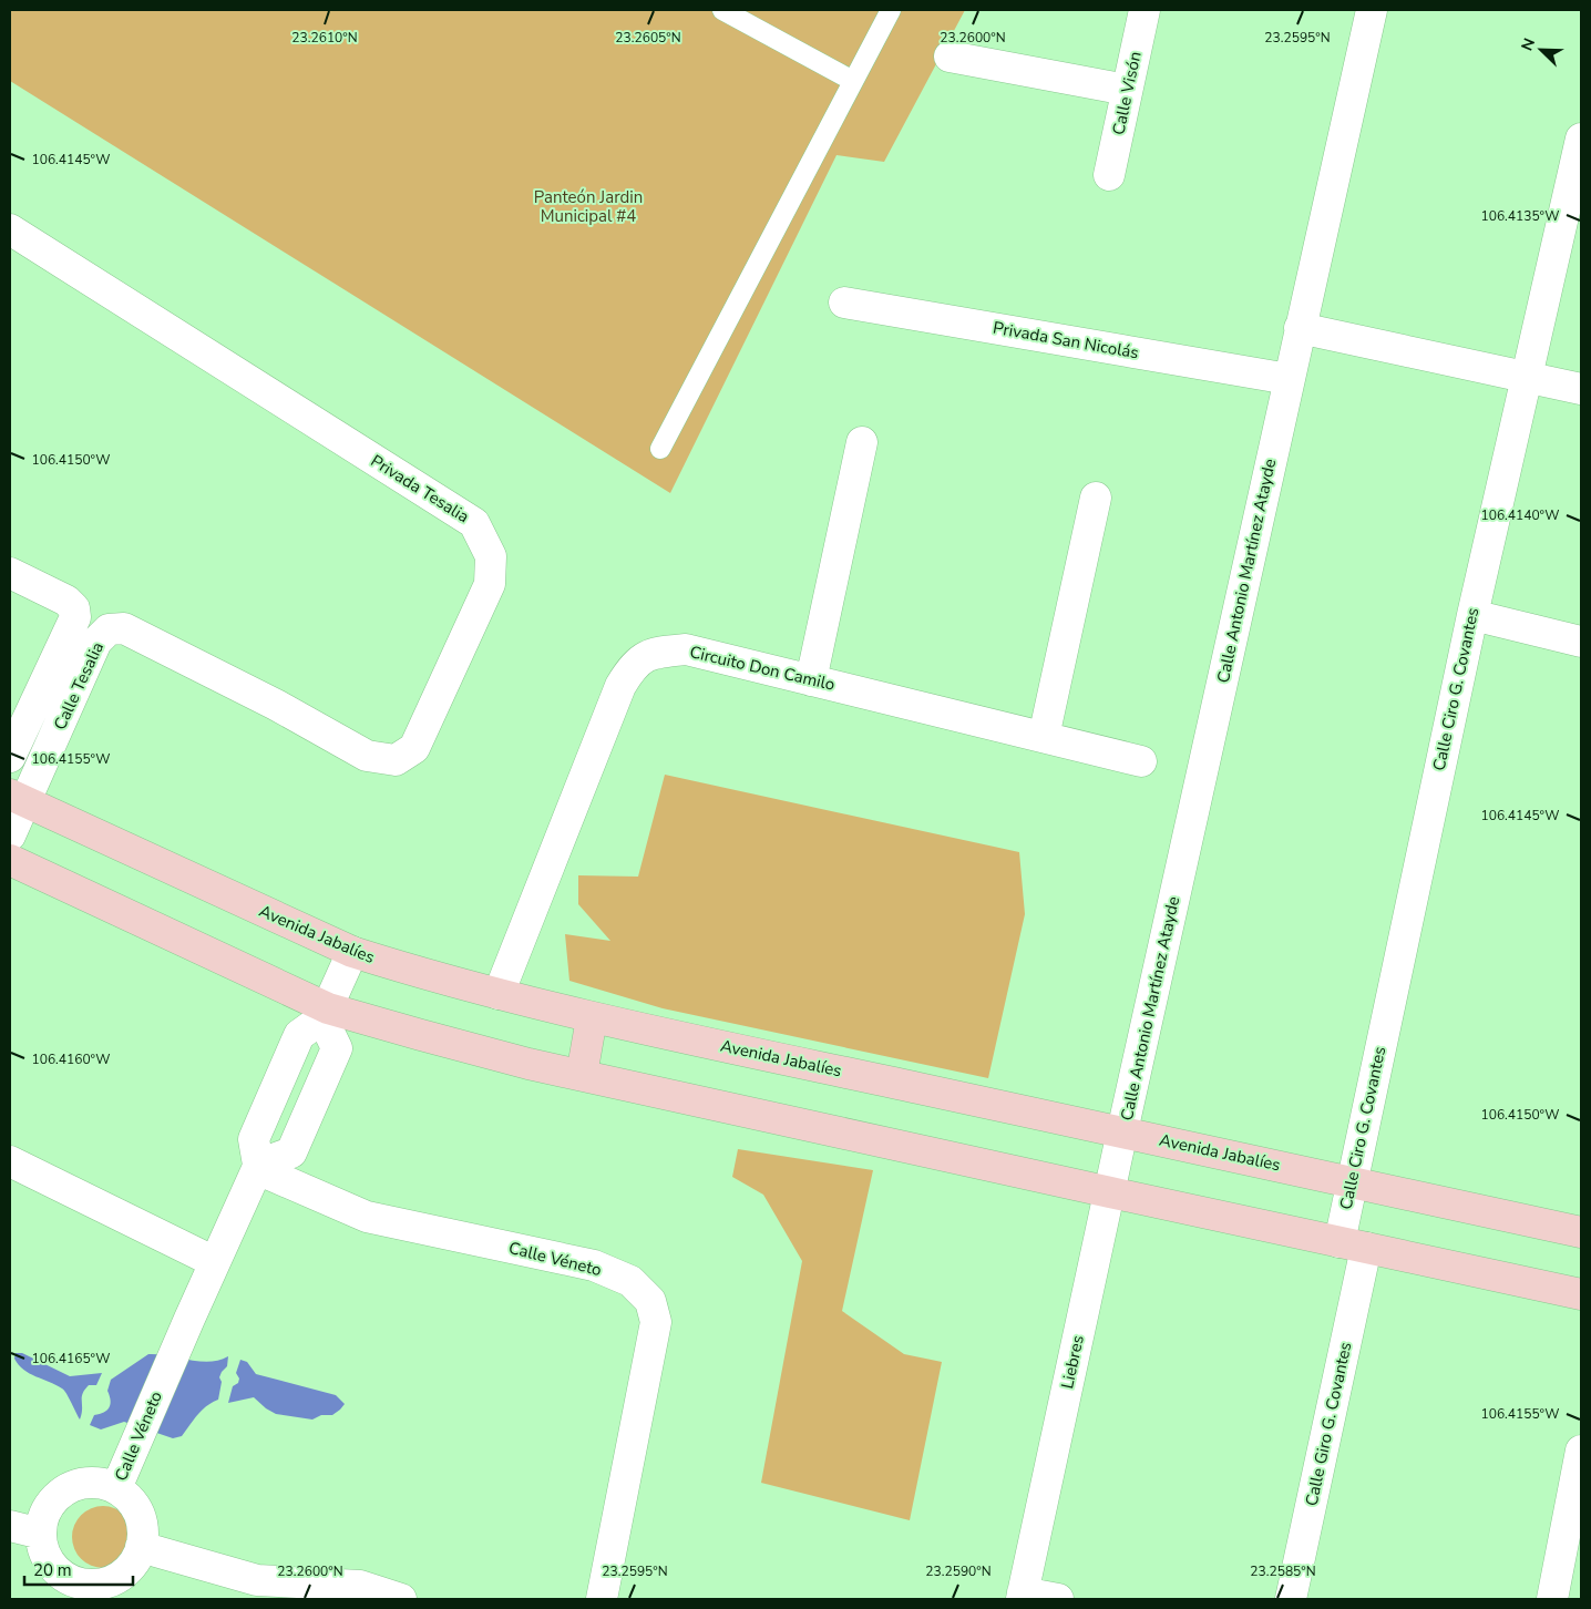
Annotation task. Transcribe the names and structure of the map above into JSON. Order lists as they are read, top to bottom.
{
  "streets": {
    "street": [
      "Calle Visón",
      "Privada San Nicolás",
      "Privada Tesalia",
      "Calle Antonio Martínez Atayde",
      "Circuito Don Camilo",
      "Calle Tesalia",
      "Calle Ciro G. Covantes",
      "Avenida Jabalíes",
      "Calle Véneto",
      "Liebres",
      "Calle Giro G. Covantes"
    ]
  },
  "crossings": [
    ["Privada San Nicolás", "Calle Antonio Martínez Atayde"],
    ["Privada Tesalia", "Calle Tesalia"],
    ["Calle Antonio Martínez Atayde", "Avenida Jabalíes"],
    ["Calle Antonio Martínez Atayde", "Liebres"],
    ["Circuito Don Camilo", "Avenida Jabalíes"],
    ["Calle Tesalia", "Avenida Jabalíes"],
    ["Calle Ciro G. Covantes", "Avenida Jabalíes"],
    ["Calle Ciro G. Covantes", "Calle Giro G. Covantes"],
    ["Avenida Jabalíes", "Liebres"]
  ],
  "parks": ["Panteón Jardin Municipal #4"],
  "scale_bar": "20 m",
  "north": "top left",
  "coordinates": [
    "23.2610°N",
    "23.2595°N",
    "23.2605°N",
    "23.2600°N",
    "106.4145°W",
    "106.4135°W",
    "106.4150°W",
    "106.4140°W",
    "106.4155°W",
    "106.4160°W",
    "106.4165°W",
    "23.2590°N",
    "23.2585°N"
  ]
}
